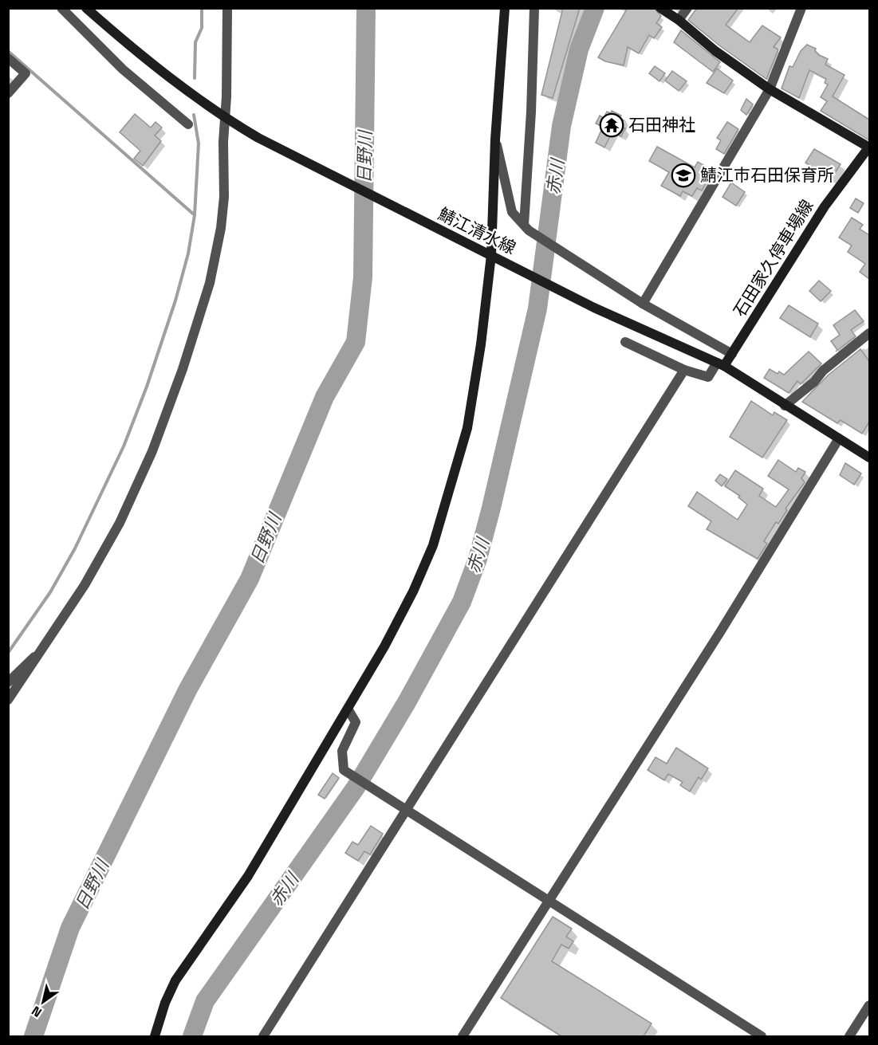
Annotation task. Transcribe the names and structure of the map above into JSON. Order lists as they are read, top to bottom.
{
  "streets": {
    "street": ["鯖江清水線", "石田家久停車場線"]
  },
  "crossings": [
    ["鯖江清水線", "石田家久停車場線"]
  ],
  "water": ["日野川", "赤川"],
  "places": {
    "temple": ["石田神社"],
    "school or university": ["鯖江市石田保育所"]
  },
  "north": "bottom left"
}
